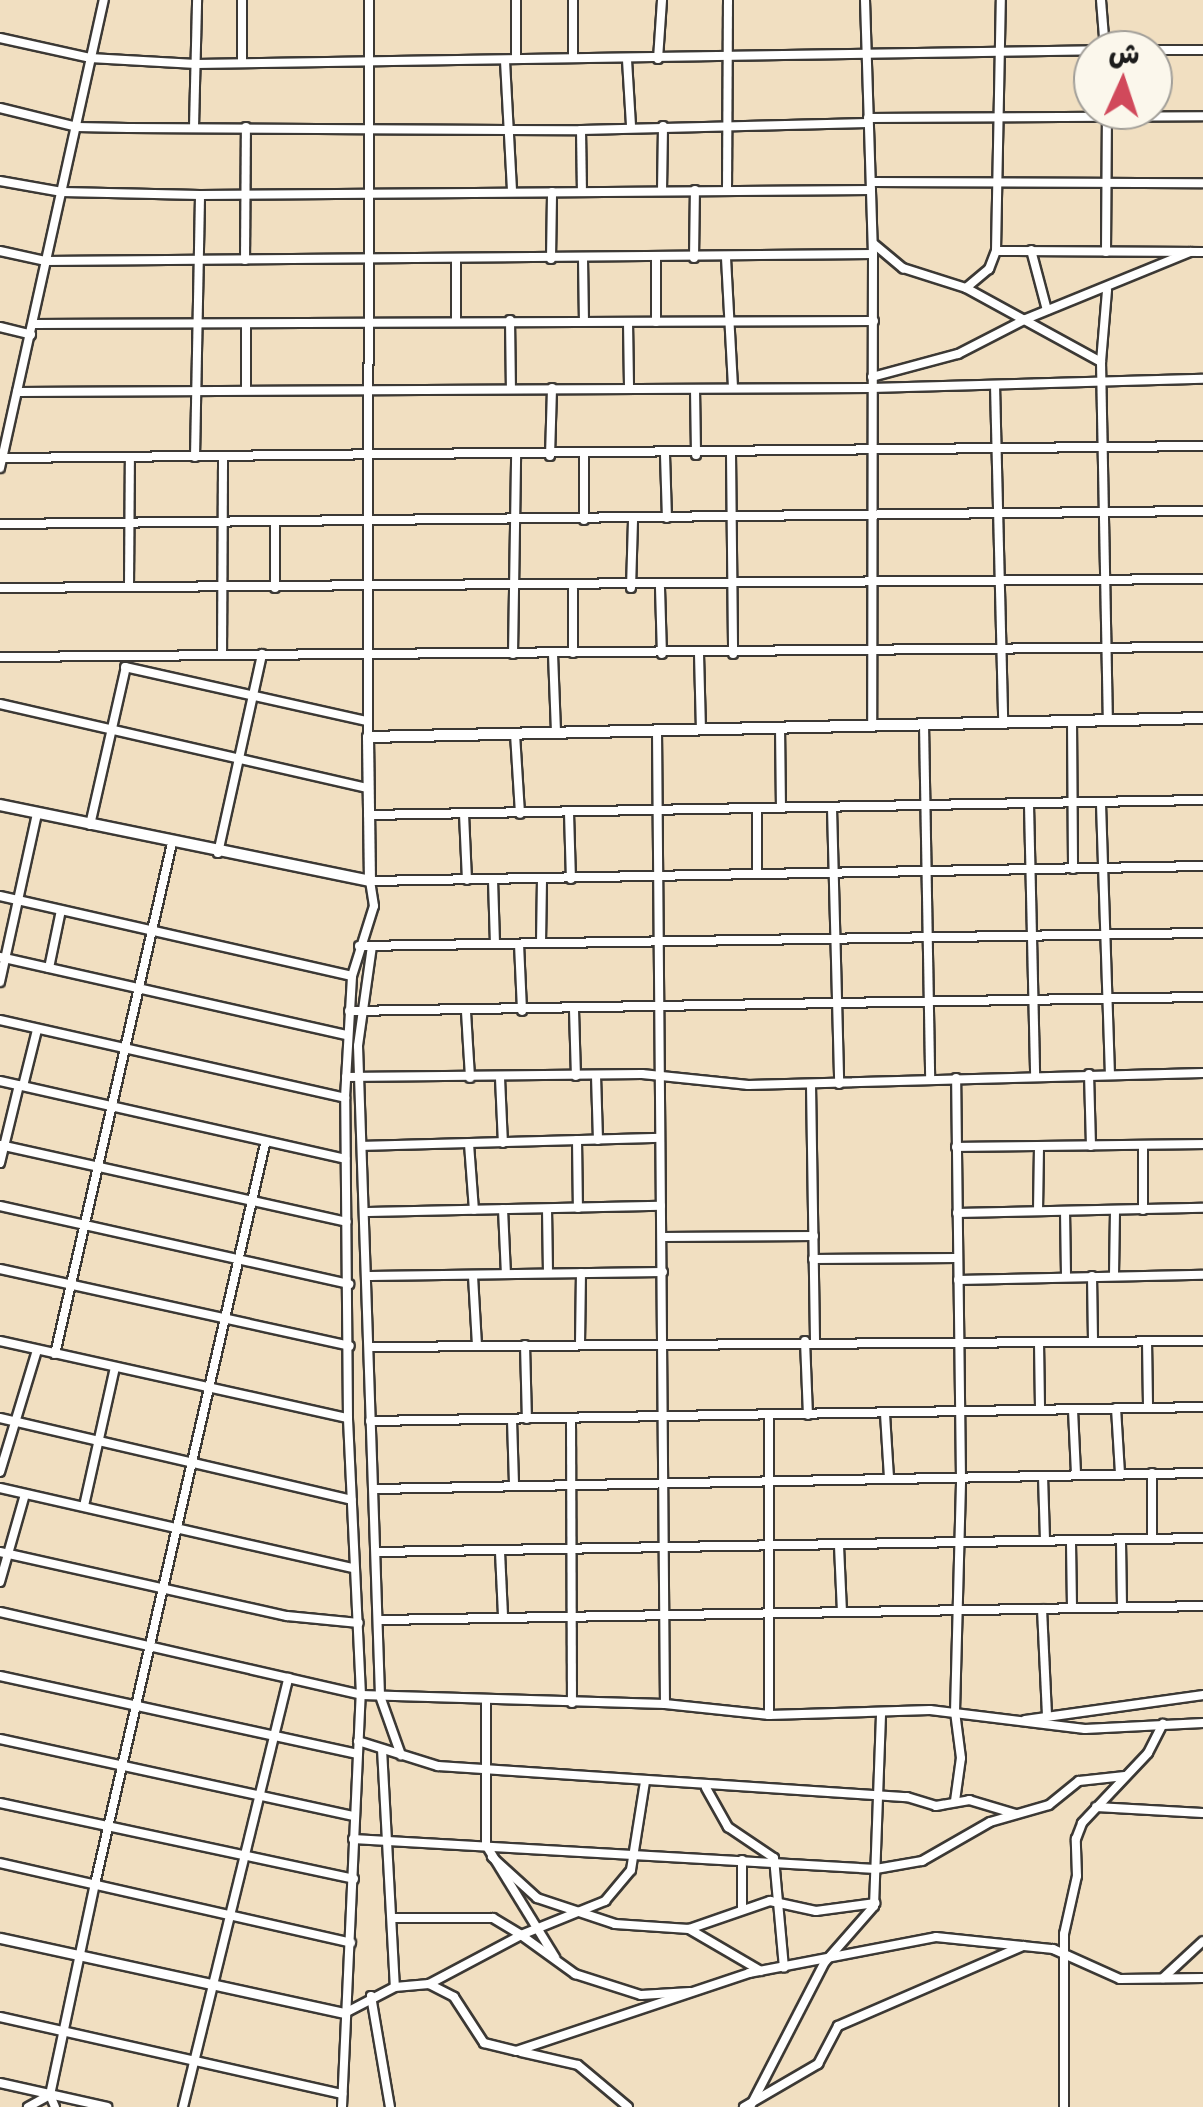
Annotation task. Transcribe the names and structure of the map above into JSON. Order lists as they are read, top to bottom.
{
  "north": "top"
}
